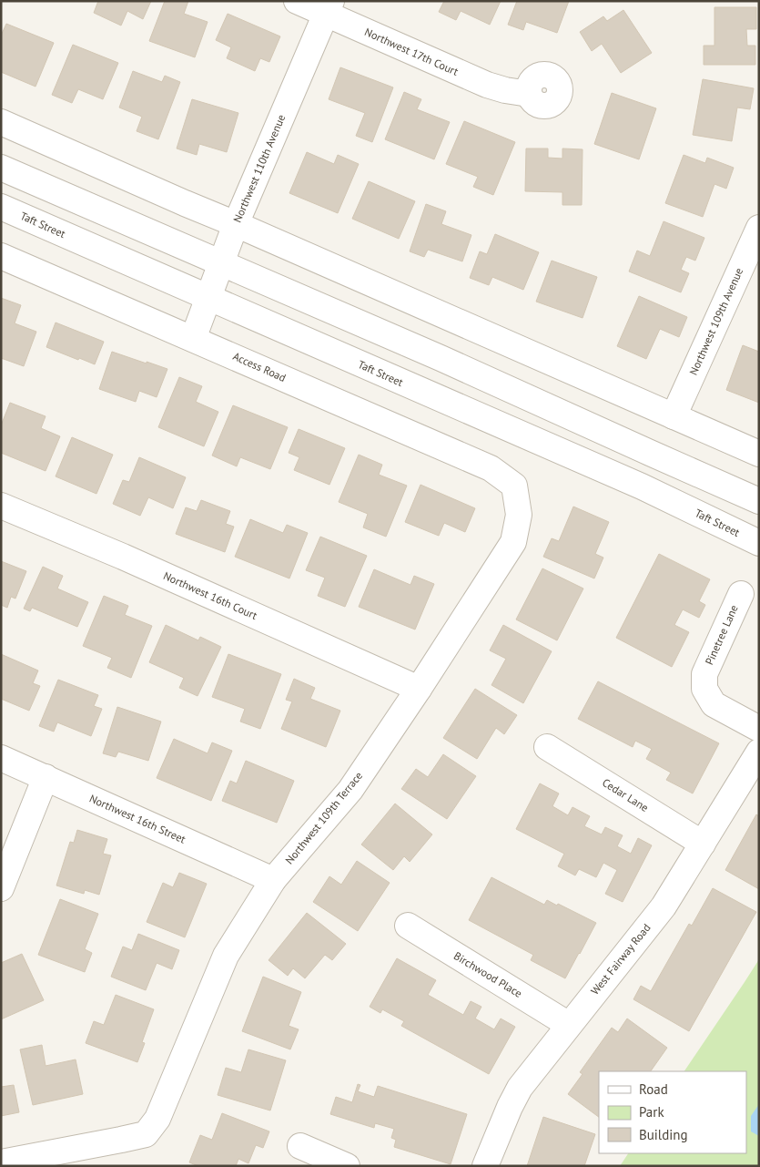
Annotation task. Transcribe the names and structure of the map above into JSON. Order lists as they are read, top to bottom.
{
  "streets": {
    "street": [
      "Northwest 17th Court",
      "Northwest 110th Avenue",
      "Taft Street",
      "Northwest 109th Avenue",
      "Access Road",
      "Northwest 16th Court",
      "Pinetree Lane",
      "Cedar Lane",
      "Northwest 109th Terrace",
      "Northwest 16th Street",
      "West Fairway Road",
      "Birchwood Place"
    ]
  },
  "crossings": [
    ["Northwest 17th Court", "Northwest 110th Avenue"],
    ["Northwest 110th Avenue", "Taft Street"],
    ["Northwest 110th Avenue", "Access Road"],
    ["Access Road", "Northwest 109th Terrace"],
    ["Northwest 16th Court", "Northwest 109th Terrace"],
    ["Cedar Lane", "West Fairway Road"],
    ["Northwest 109th Terrace", "Northwest 16th Street"],
    ["West Fairway Road", "Birchwood Place"]
  ],
  "legend": ["Road", "Park", "Building"]
}
